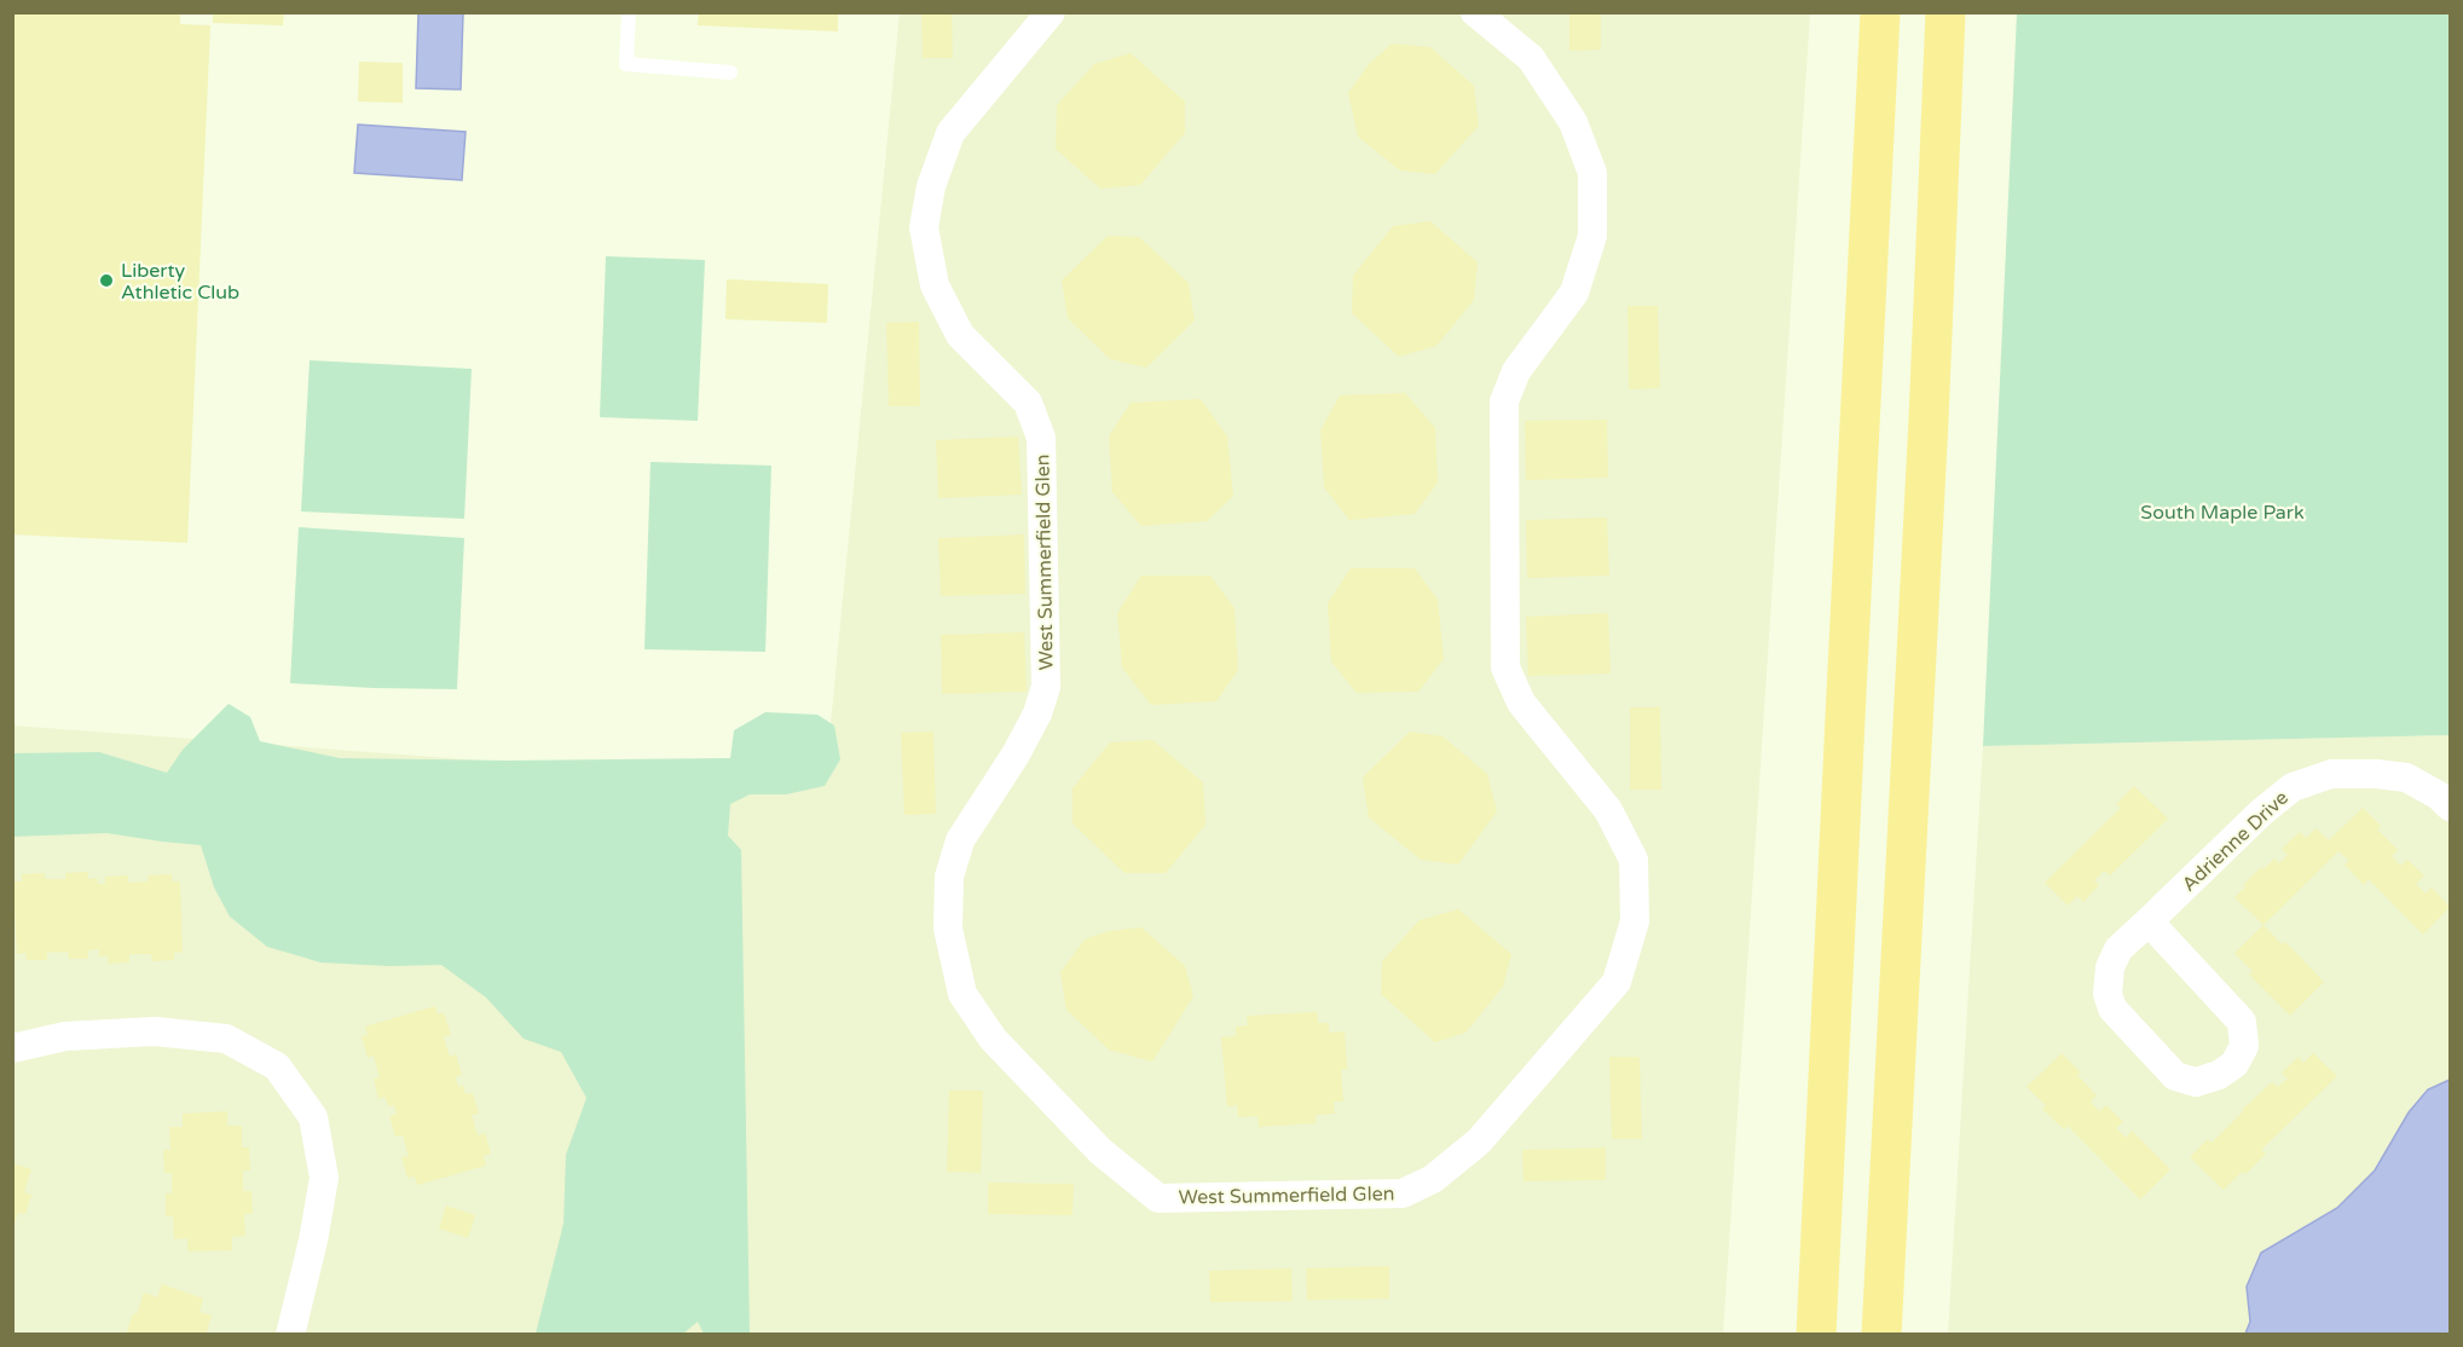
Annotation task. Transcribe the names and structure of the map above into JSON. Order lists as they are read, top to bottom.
{
  "streets": {
    "street": ["West Summerfield Glen", "Adrienne Drive"]
  },
  "parks": ["South Maple Park"],
  "places": ["Liberty Athletic Club"]
}
